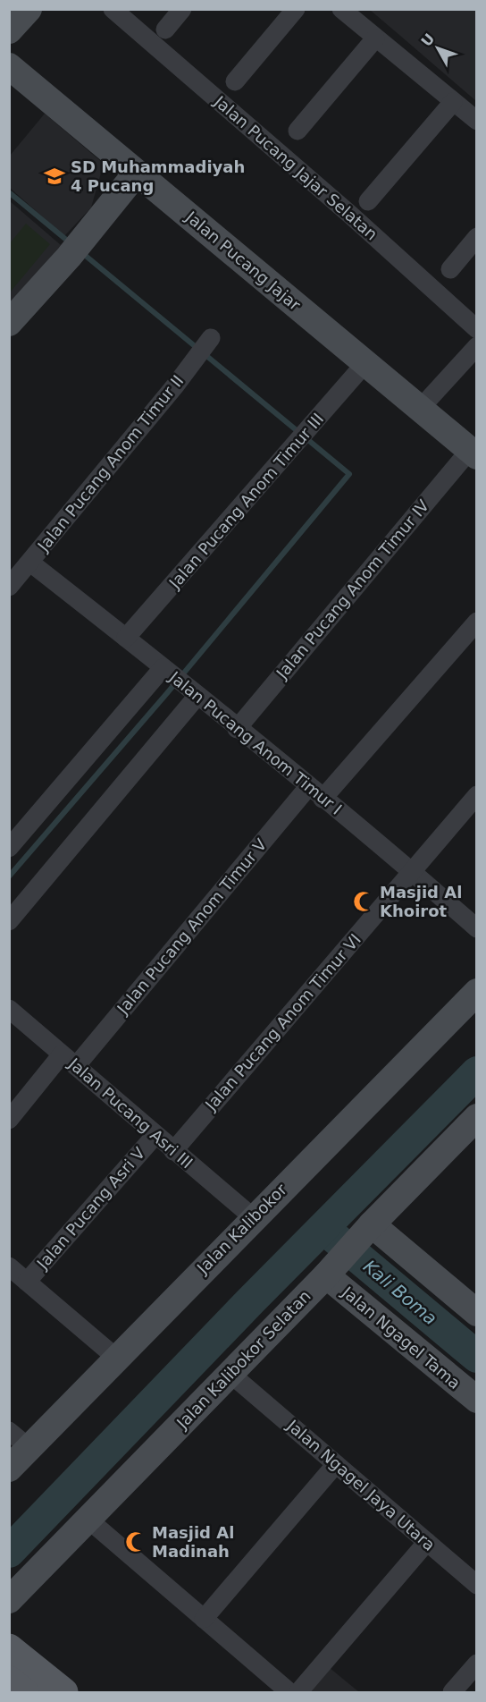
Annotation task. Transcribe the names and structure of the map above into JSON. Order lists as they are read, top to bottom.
{
  "streets": {
    "street": [
      "Jalan Pucang Jajar Selatan",
      "Jalan Pucang Jajar",
      "Jalan Pucang Anom Timur II",
      "Jalan Pucang Anom Timur III",
      "Jalan Pucang Anom Timur IV",
      "Jalan Pucang Anom Timur I",
      "Jalan Pucang Anom Timur V",
      "Jalan Pucang Anom Timur VI",
      "Jalan Pucang Asri III",
      "Jalan Pucang Asri V",
      "Jalan Kalibokor",
      "Jalan Ngagel Tama",
      "Jalan Kalibokor Selatan",
      "Jalan Ngagel Jaya Utara"
    ]
  },
  "crossings": [
    ["Jalan Pucang Jajar", "Jalan Pucang Anom Timur III"],
    ["Jalan Pucang Jajar", "Jalan Pucang Anom Timur IV"],
    ["Jalan Pucang Anom Timur II", "Jalan Pucang Anom Timur I"],
    ["Jalan Pucang Anom Timur III", "Jalan Pucang Anom Timur I"],
    ["Jalan Pucang Anom Timur IV", "Jalan Pucang Anom Timur I"],
    ["Jalan Pucang Anom Timur I", "Jalan Pucang Anom Timur V"],
    ["Jalan Pucang Anom Timur I", "Jalan Pucang Anom Timur VI"],
    ["Jalan Pucang Anom Timur V", "Jalan Pucang Asri III"],
    ["Jalan Pucang Anom Timur VI", "Jalan Pucang Asri III"],
    ["Jalan Pucang Asri III", "Jalan Pucang Asri V"],
    ["Jalan Pucang Asri III", "Jalan Kalibokor"],
    ["Jalan Ngagel Tama", "Jalan Kalibokor Selatan"],
    ["Jalan Kalibokor Selatan", "Jalan Ngagel Jaya Utara"]
  ],
  "water": ["Kali Boma"],
  "places": {
    "school or university": ["SD Muhammadiyah 4 Pucang"],
    "mosque": ["Masjid Al Khoirot", "Masjid Al Madinah"]
  },
  "north": "top left"
}
